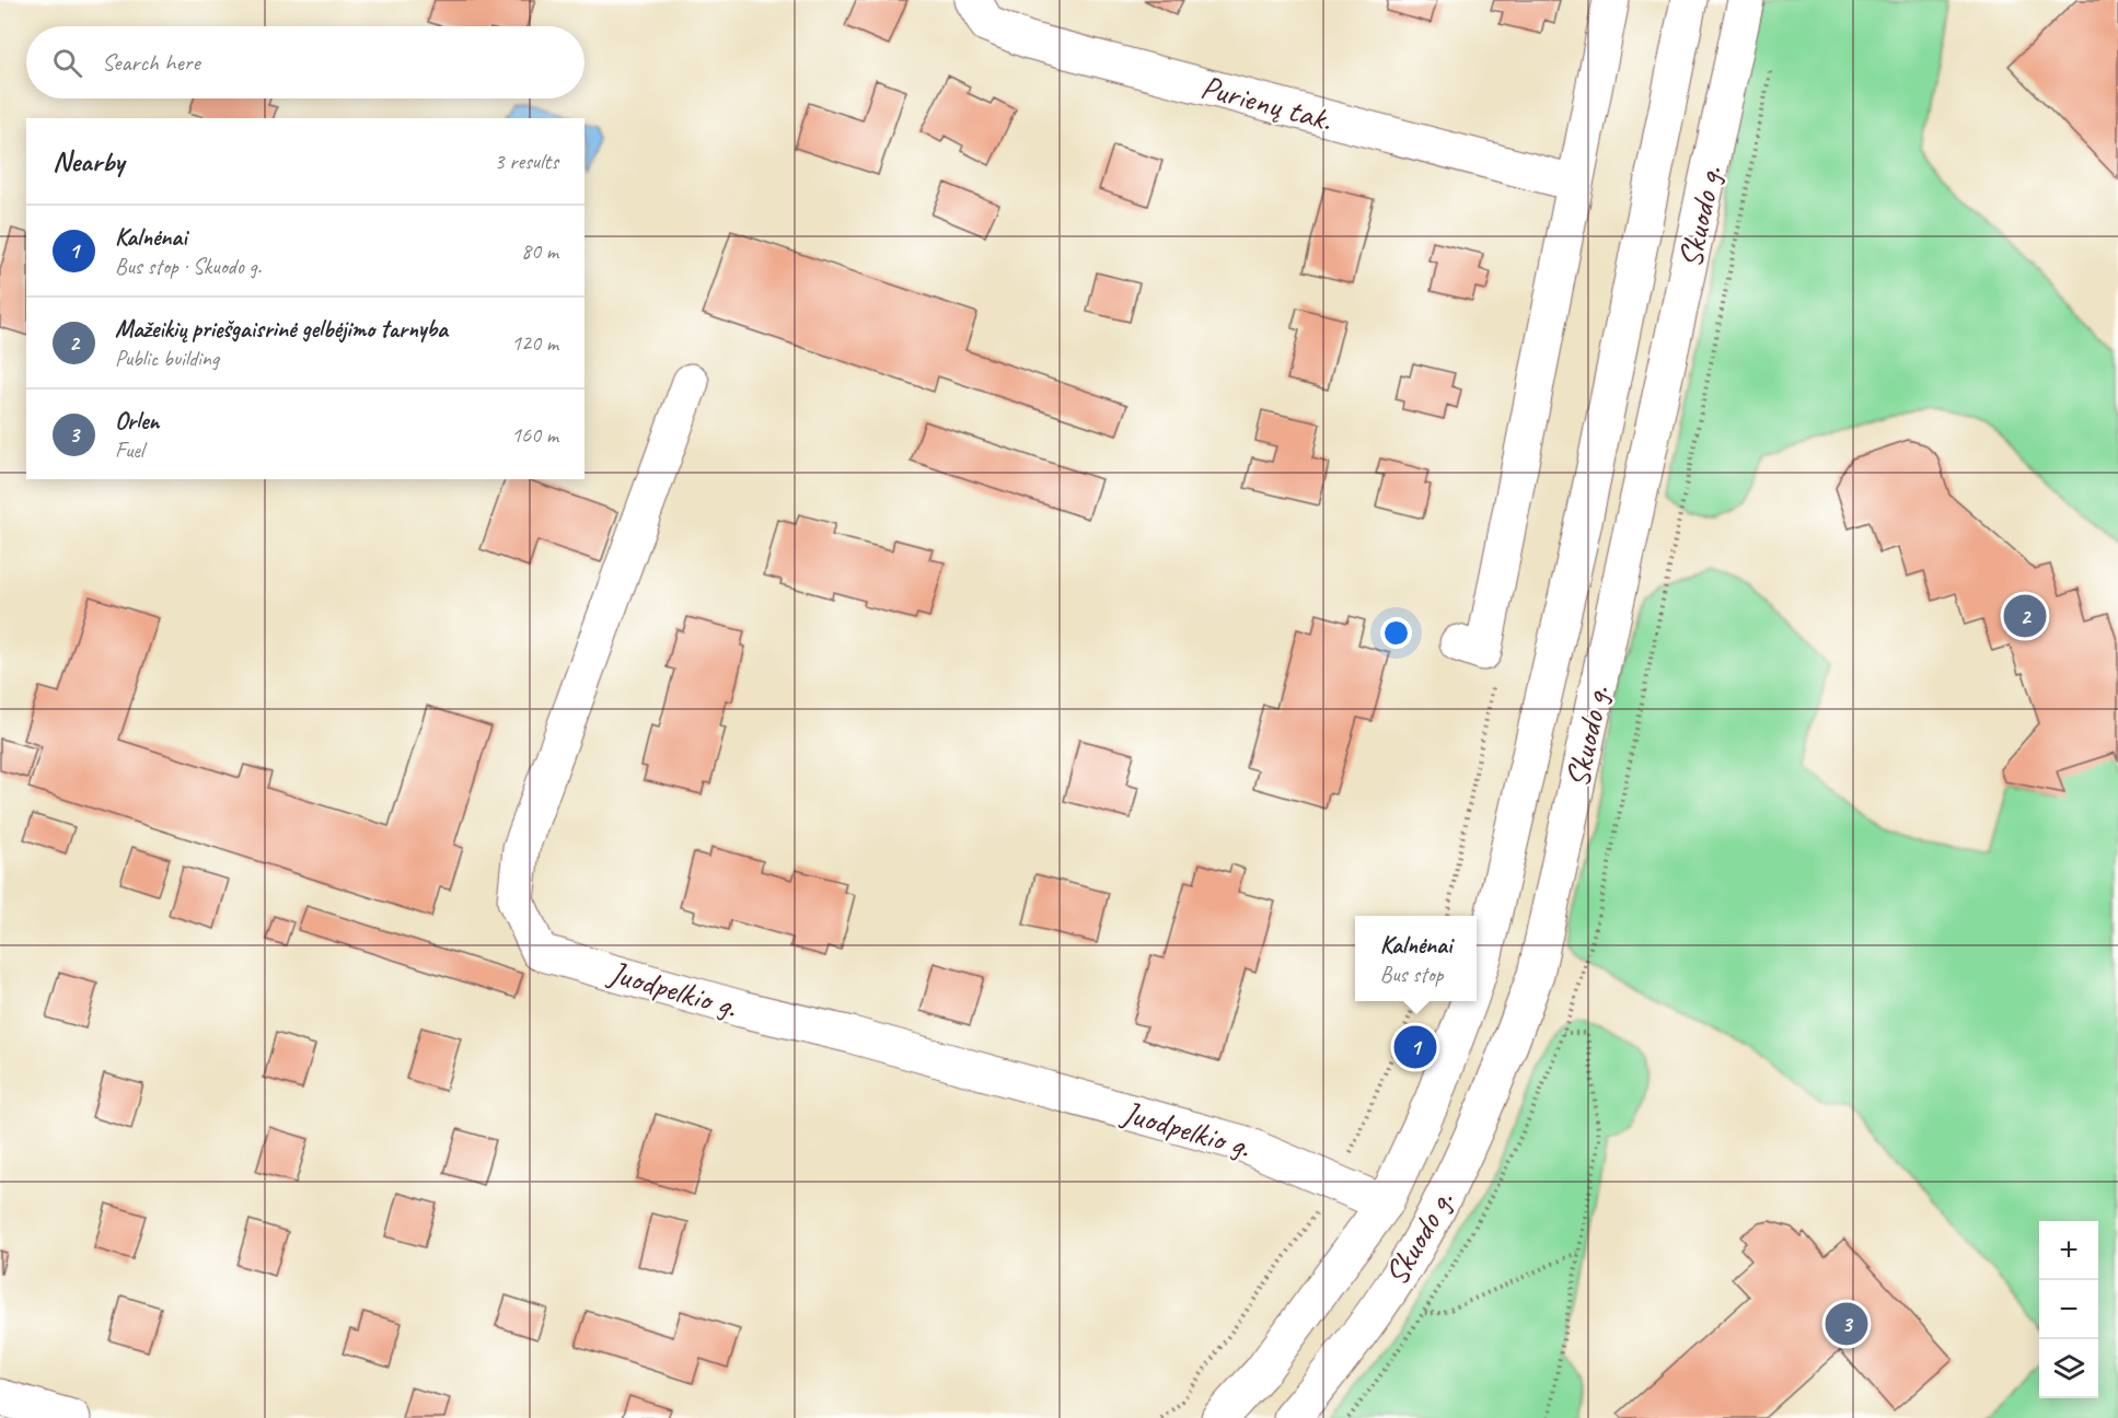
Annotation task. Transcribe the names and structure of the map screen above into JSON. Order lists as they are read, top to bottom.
{
  "streets": {
    "main road": ["Purienų tak.", "Skuodo g.", "Juodpelkio g."]
  },
  "crossings": [
    ["Skuodo g.", "Juodpelkio g."]
  ],
  "page": {
    "search": "Search here",
    "heading": ["Nearby", "3 results"],
    "list": [
      {
        "mark": "1",
        "name": "Kalnėnai",
        "note": "Bus stop · Skuodo g.",
        "value": "80 m"
      },
      {
        "mark": "2",
        "name": "Mažeikių priešgaisrinė gelbėjimo tarnyba",
        "note": "Public building",
        "value": "120 m"
      },
      {
        "mark": "3",
        "name": "Orlen",
        "note": "Fuel",
        "value": "160 m"
      }
    ],
    "pins": ["2", "1", "3"],
    "popup": ["Kalnėnai", "Bus stop"],
    "map_buttons": ["+", "−"]
  }
}
